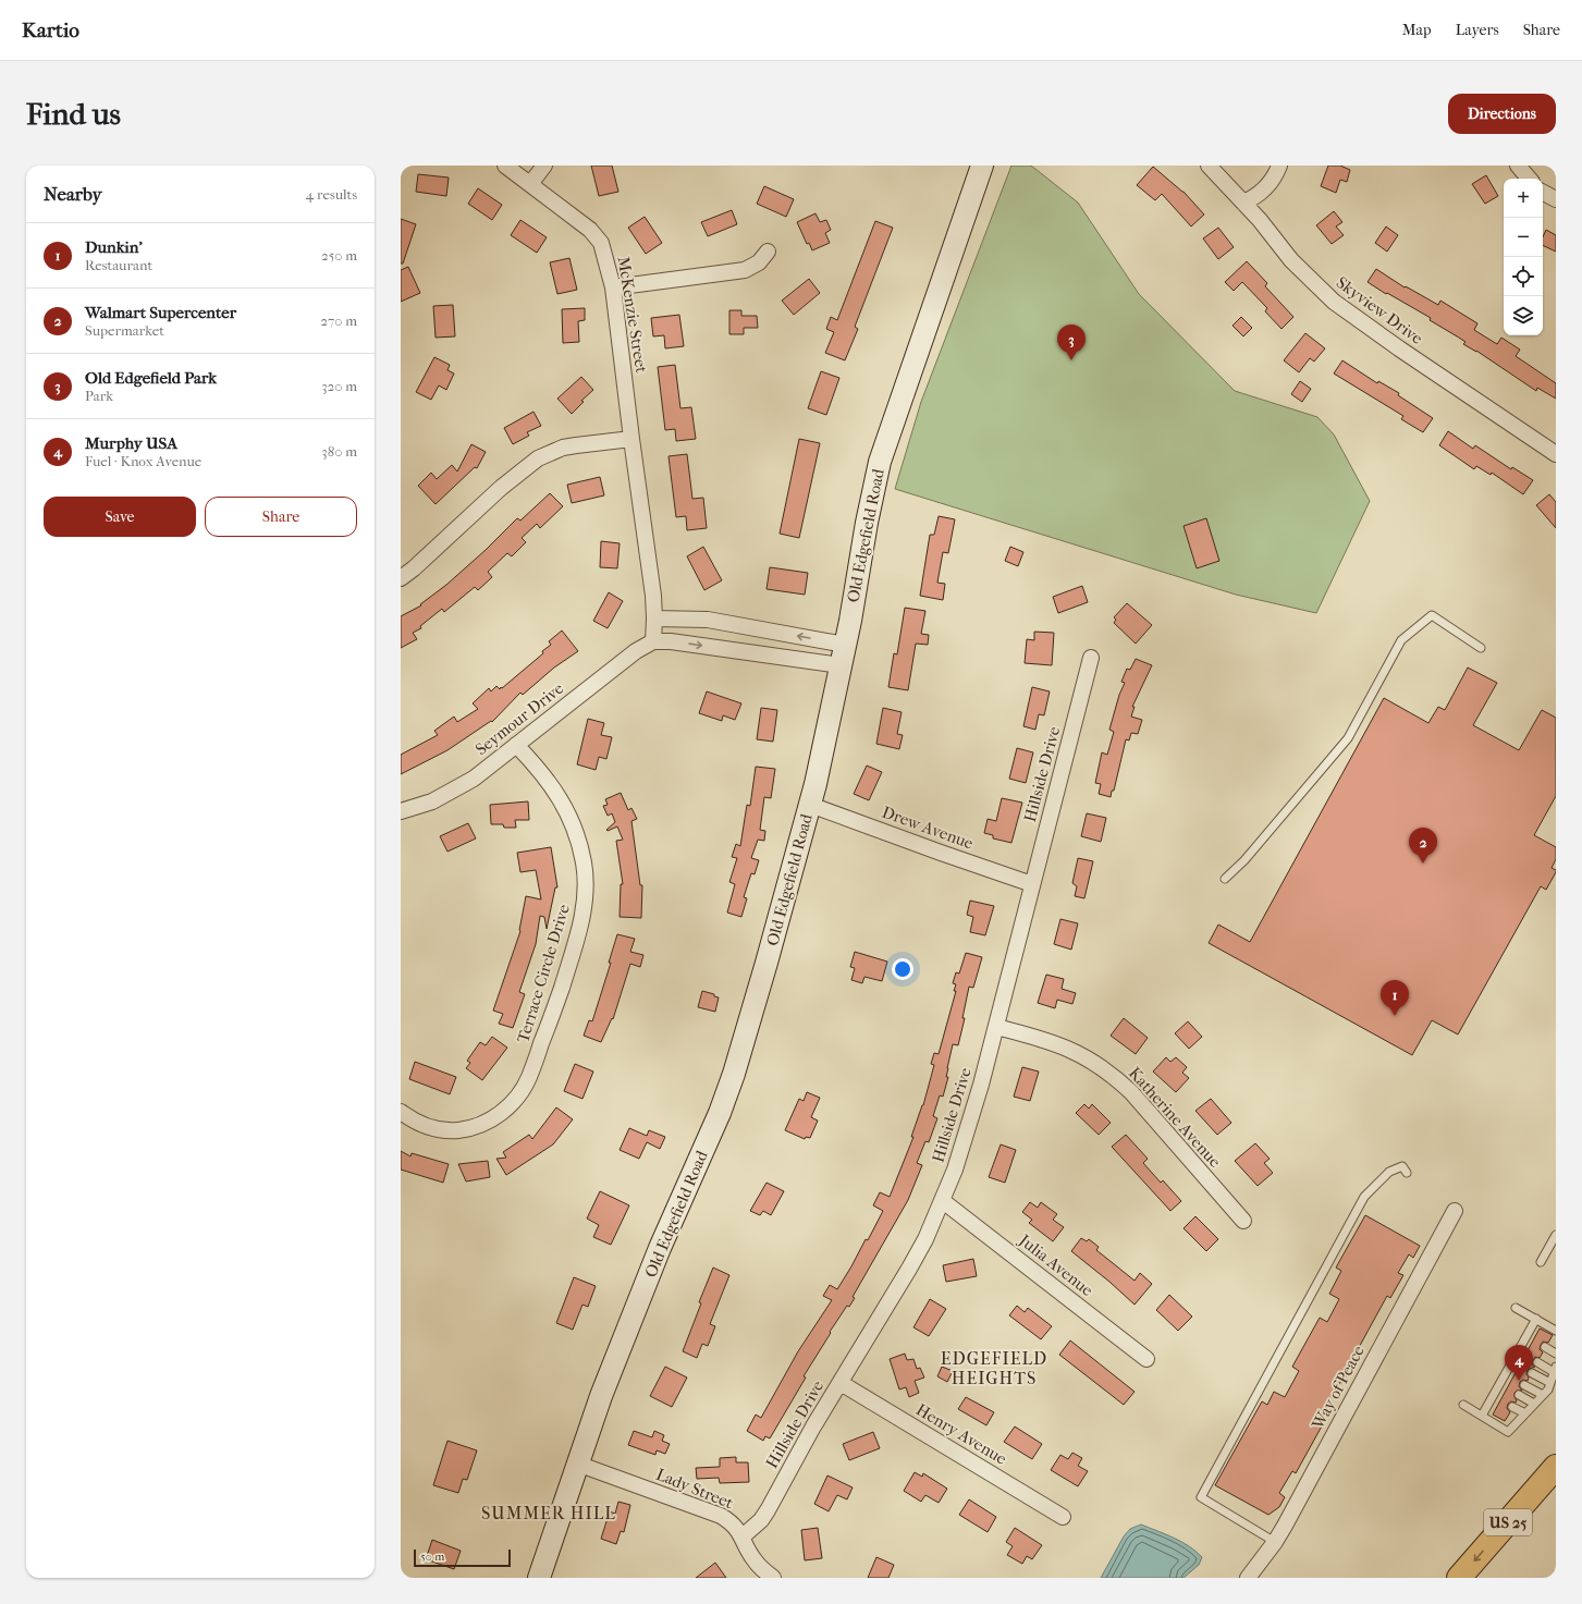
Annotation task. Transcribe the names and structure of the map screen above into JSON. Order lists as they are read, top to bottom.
{
  "streets": {
    "main road": ["US 25"],
    "street": [
      "Skyview Drive",
      "McKenzie Street",
      "Old Edgefield Road",
      "Seymour Drive",
      "Hillside Drive",
      "Drew Avenue",
      "Terrace Circle Drive",
      "Katherine Avenue",
      "Julia Avenue",
      "Way of Peace",
      "Henry Avenue",
      "Lady Street"
    ]
  },
  "crossings": [
    ["Old Edgefield Road", "Drew Avenue"],
    ["Old Edgefield Road", "Lady Street"],
    ["Seymour Drive", "Terrace Circle Drive"],
    ["Hillside Drive", "Drew Avenue"],
    ["Hillside Drive", "Katherine Avenue"],
    ["Hillside Drive", "Julia Avenue"],
    ["Hillside Drive", "Henry Avenue"],
    ["Hillside Drive", "Lady Street"]
  ],
  "districts": ["EDGEFIELD HEIGHTS", "SUMMER HILL"],
  "scale_bar": "50 m",
  "page": {
    "header": "Kartio",
    "nav": ["Map", "Layers", "Share"],
    "buttons": [
      "Directions",
      ["Save", "Share"]
    ],
    "title": "Find us",
    "heading": ["Nearby", "4 results"],
    "map_buttons": ["+", "−"],
    "list": [
      {
        "mark": "1",
        "name": "Dunkin'",
        "note": "Restaurant",
        "value": "250 m"
      },
      {
        "mark": "2",
        "name": "Walmart Supercenter",
        "note": "Supermarket",
        "value": "270 m"
      },
      {
        "mark": "3",
        "name": "Old Edgefield Park",
        "note": "Park",
        "value": "320 m"
      },
      {
        "mark": "4",
        "name": "Murphy USA",
        "note": "Fuel · Knox Avenue",
        "value": "380 m"
      }
    ],
    "pins": [
      "3",
      "2",
      "1",
      "4"
    ],
    "scale": "50 m"
  }
}
